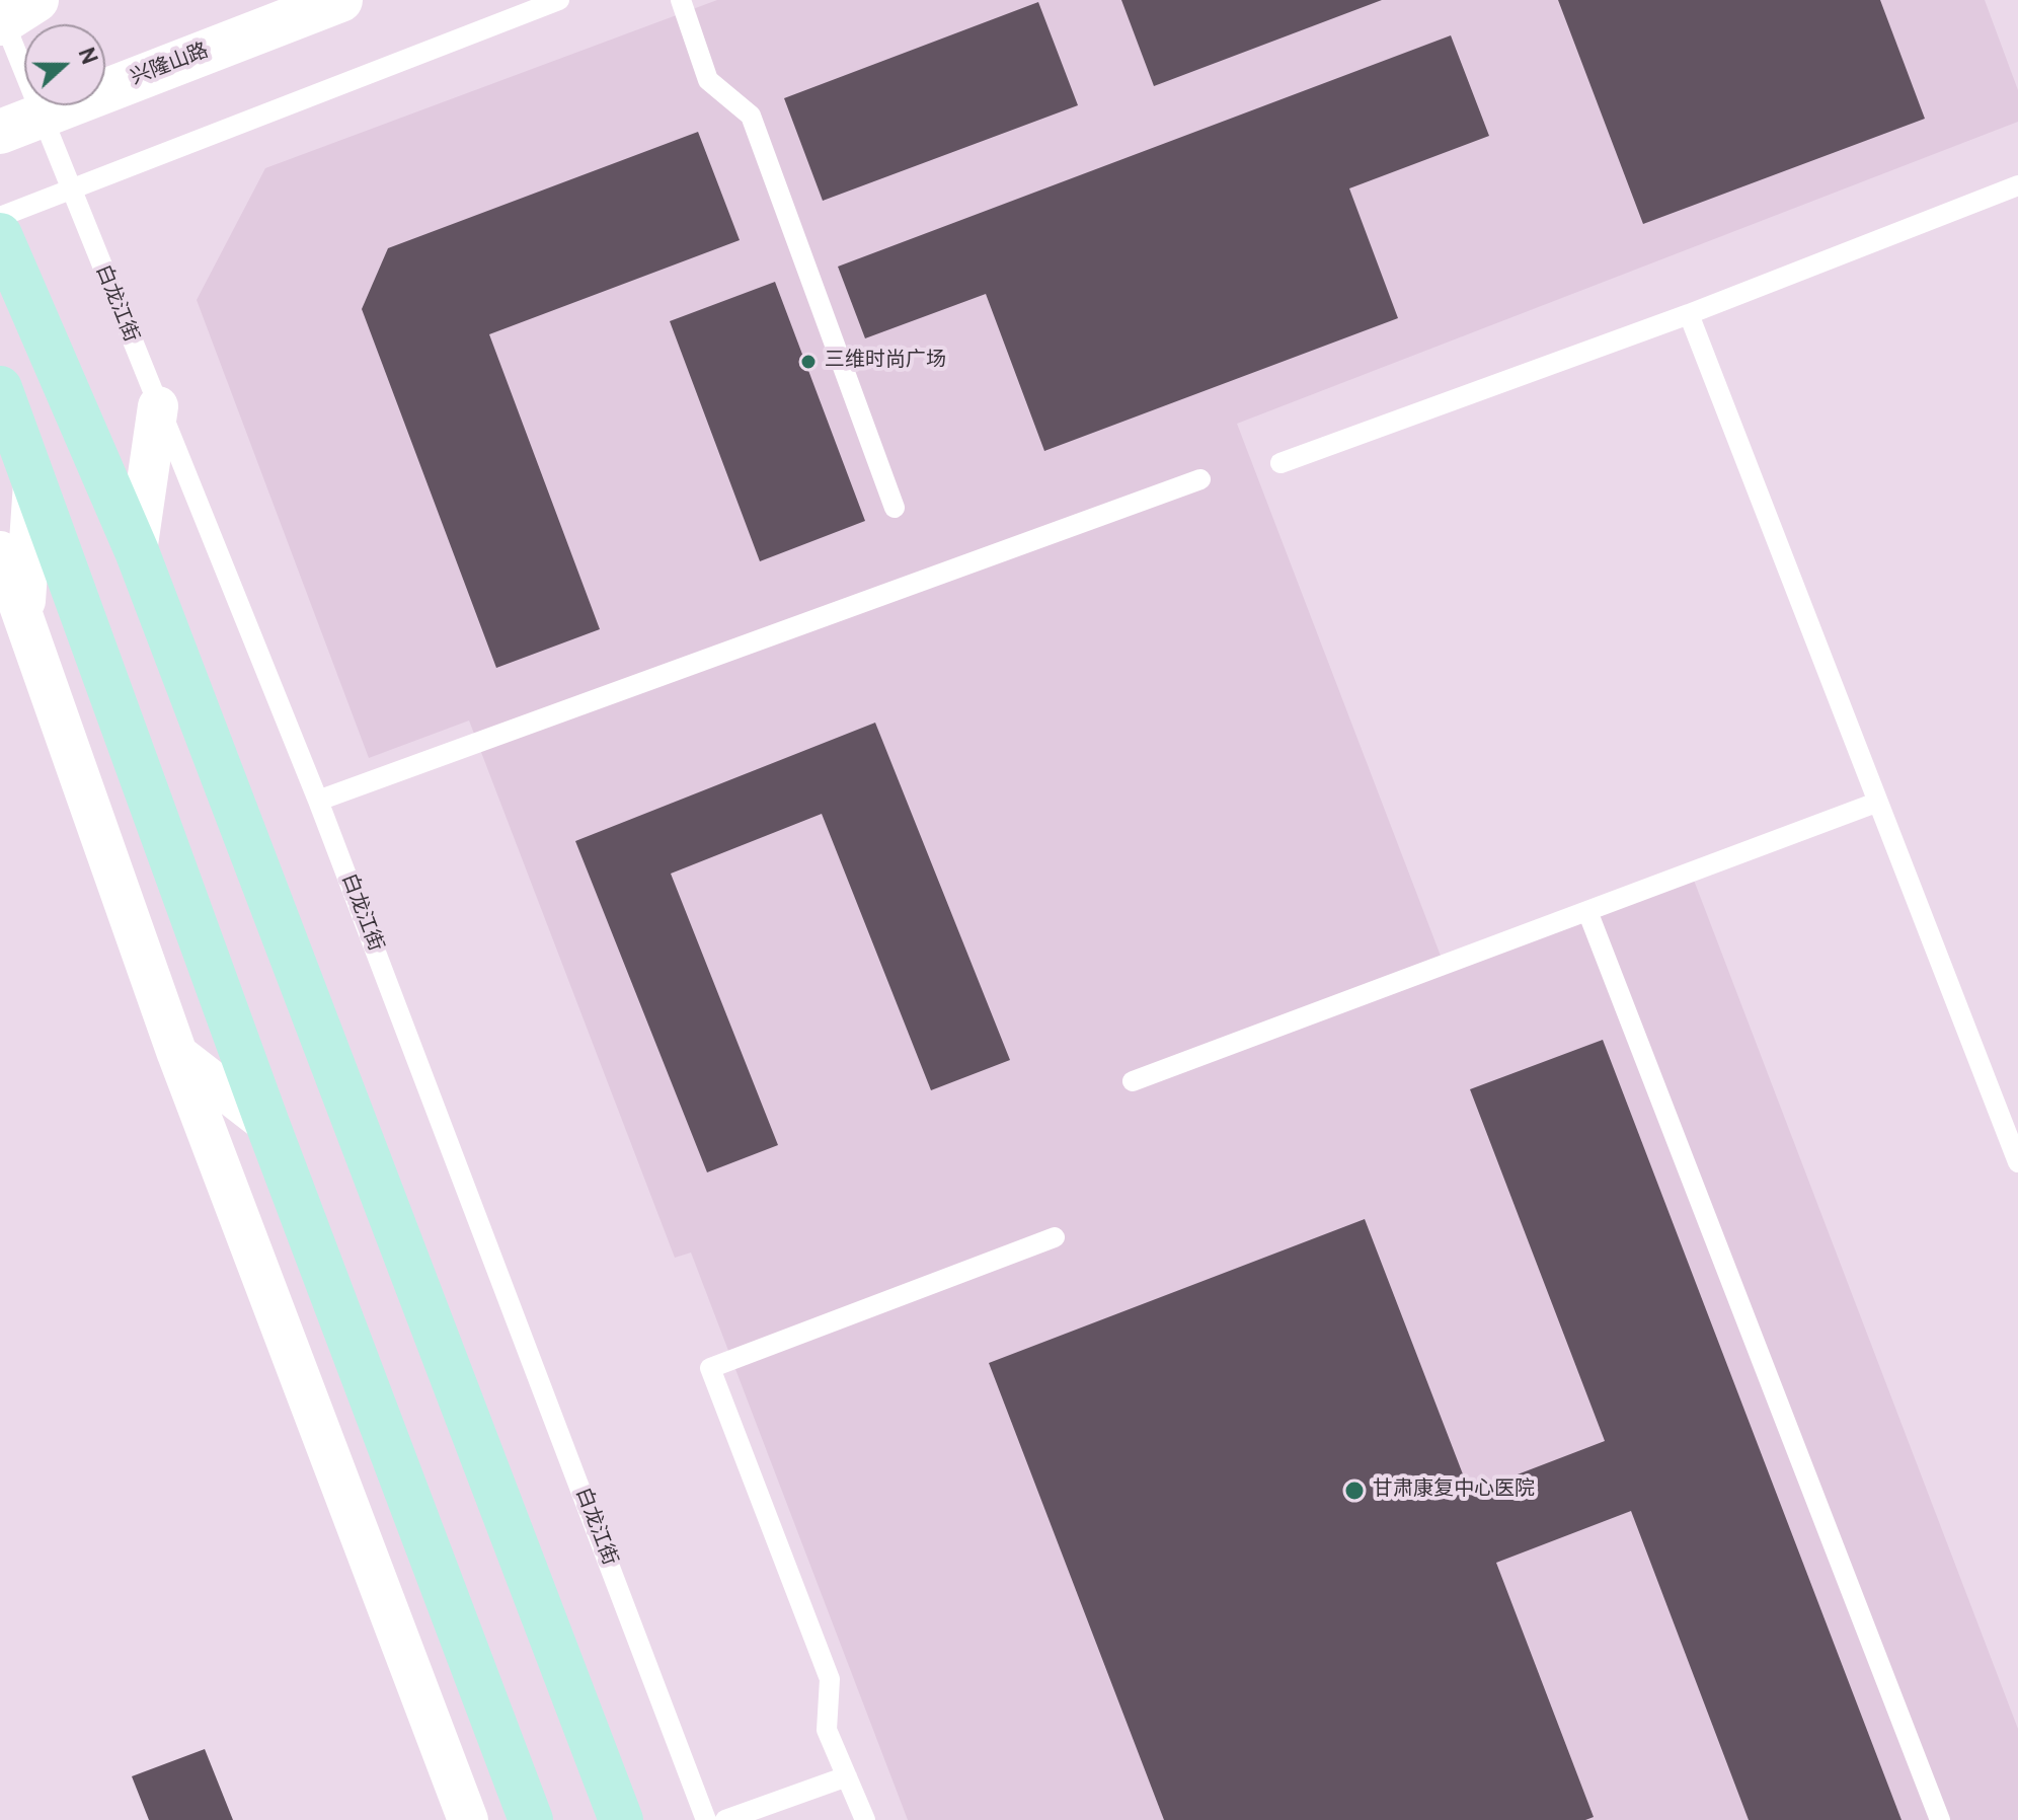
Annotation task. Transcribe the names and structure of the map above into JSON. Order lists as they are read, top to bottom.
{
  "streets": {
    "street": ["兴隆山路"],
    "lane": ["白龙江街"]
  },
  "crossings": [
    ["兴隆山路", "白龙江街"]
  ],
  "places": ["三维时尚广场", "甘肃康复中心医院"],
  "north": "right"
}
